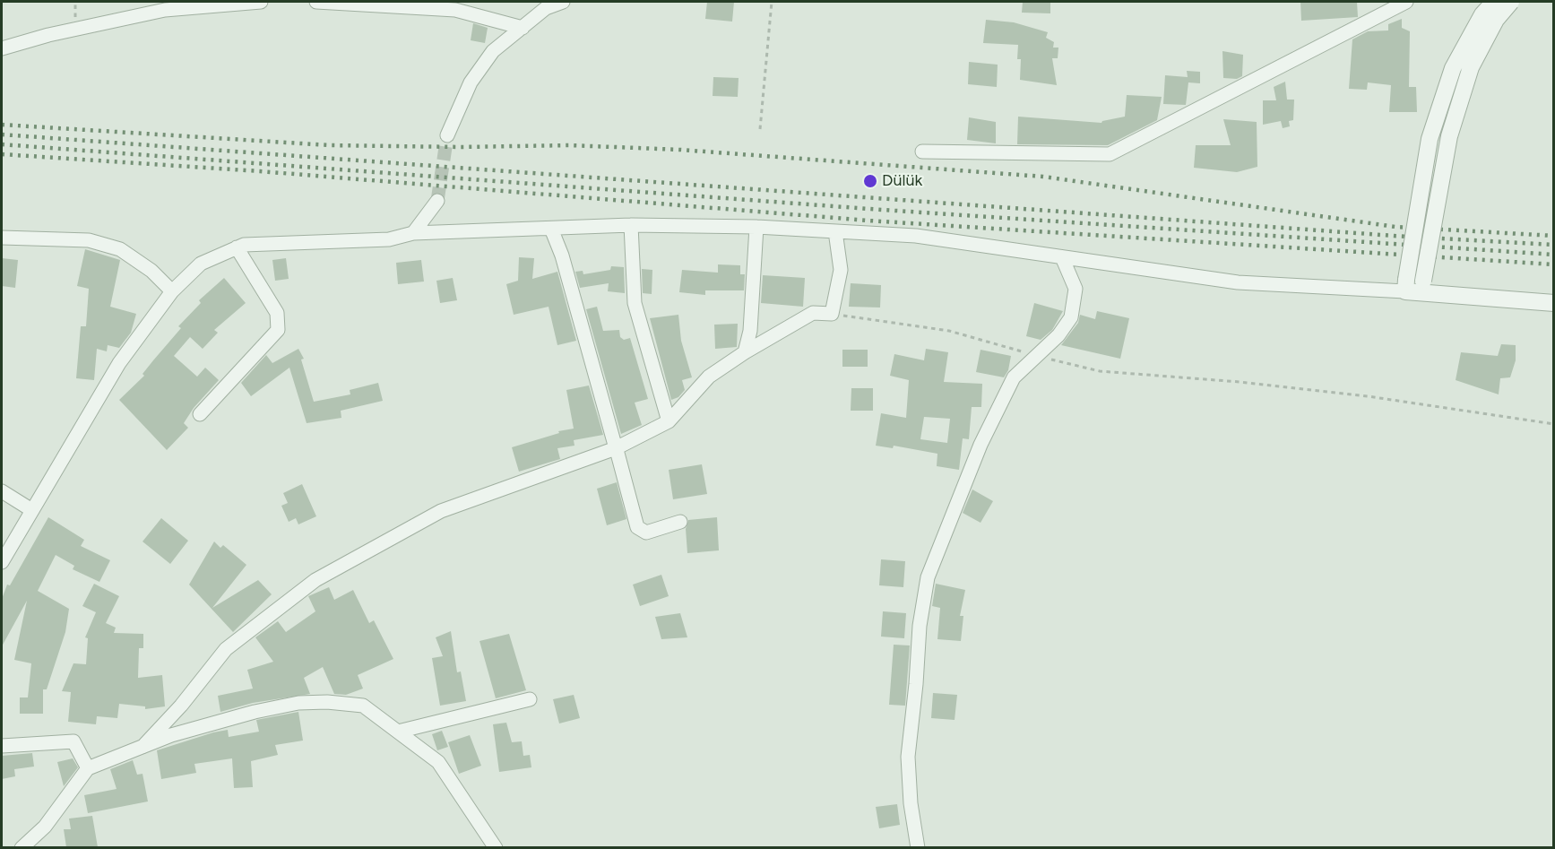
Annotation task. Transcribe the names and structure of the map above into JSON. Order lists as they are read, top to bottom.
{
  "places": ["Dülük"]
}
